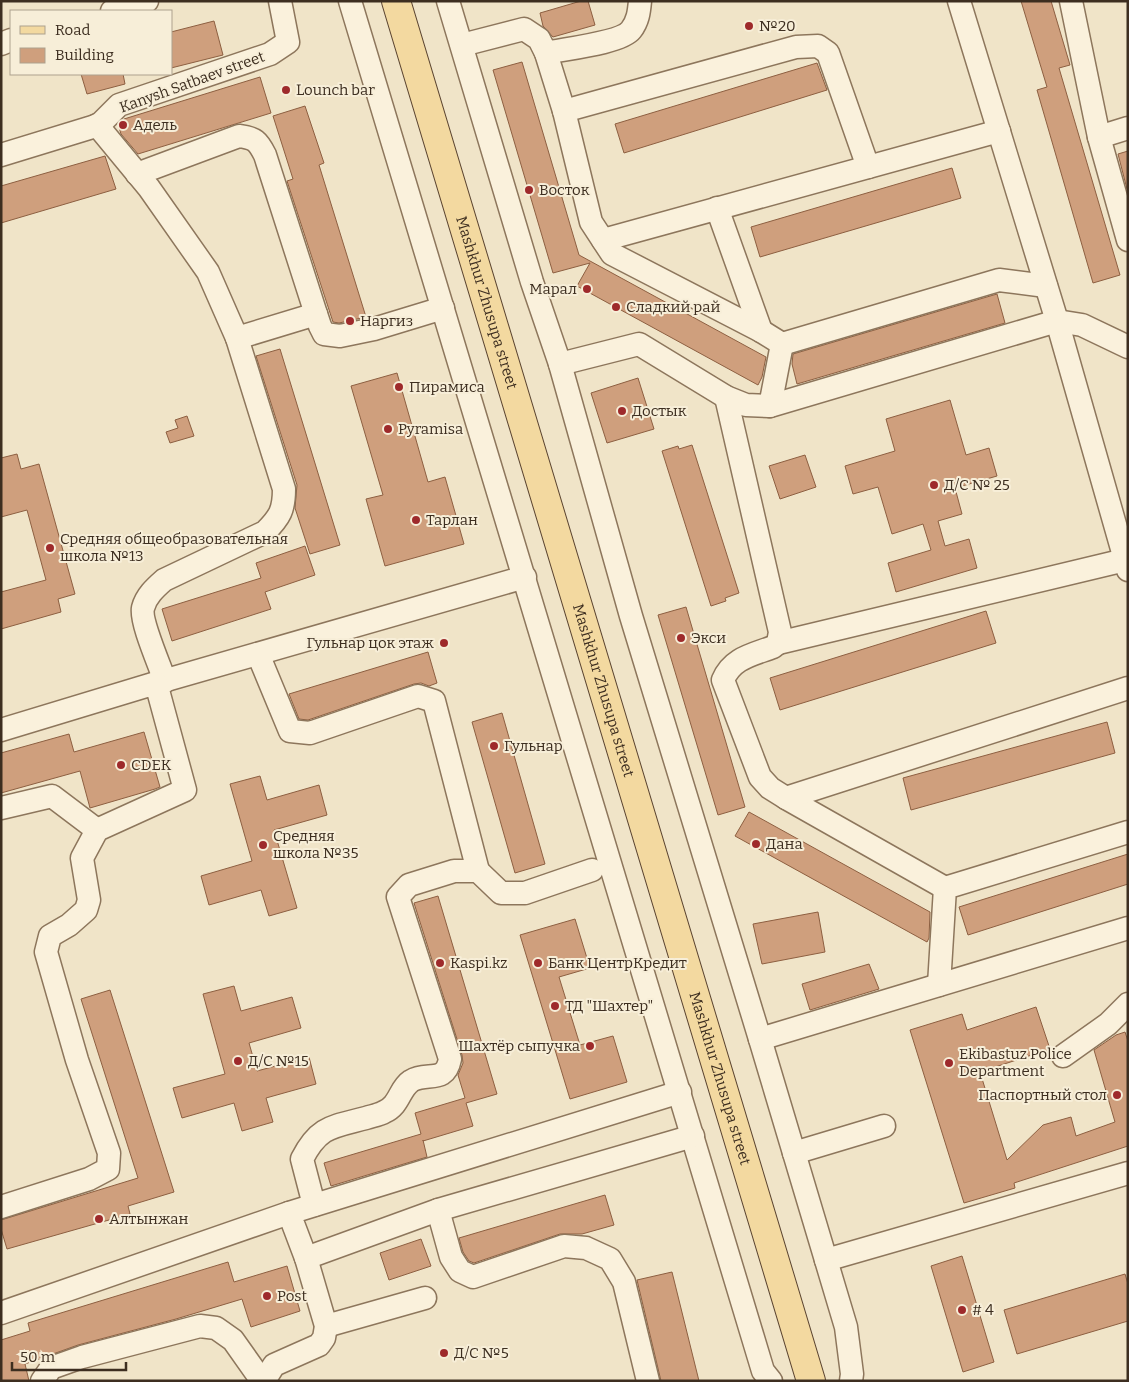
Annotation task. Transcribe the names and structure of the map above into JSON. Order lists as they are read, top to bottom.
{
  "streets": {
    "main road": ["Mashkhur Zhusupa street"],
    "street": ["Kanysh Satbaev street"]
  },
  "places": [
    "№20",
    "Lounch bar",
    "Адель",
    "Восток",
    "Марал",
    "Сладкий рай",
    "Наргиз",
    "Пирамиса",
    "Достык",
    "Pyramisa",
    "Д/С № 25",
    "Тарлан",
    "Средняя общеобразовательная школа №13",
    "Экси",
    "Гульнар цок этаж",
    "Гульнар",
    "CDEK",
    "Дана",
    "Средняя школа №35",
    "Kaspi.kz",
    "Банк ЦентрКредит",
    "ТД \"Шахтер\"",
    "Шахтёр сыпучка",
    "Д/С №15",
    "Ekibastuz Police Department",
    "Паспортный стол",
    "Алтынжан",
    "Post",
    "# 4",
    "Д/С №5"
  ],
  "legend": ["Road", "Building"],
  "scale_bar": "50 m"
}
